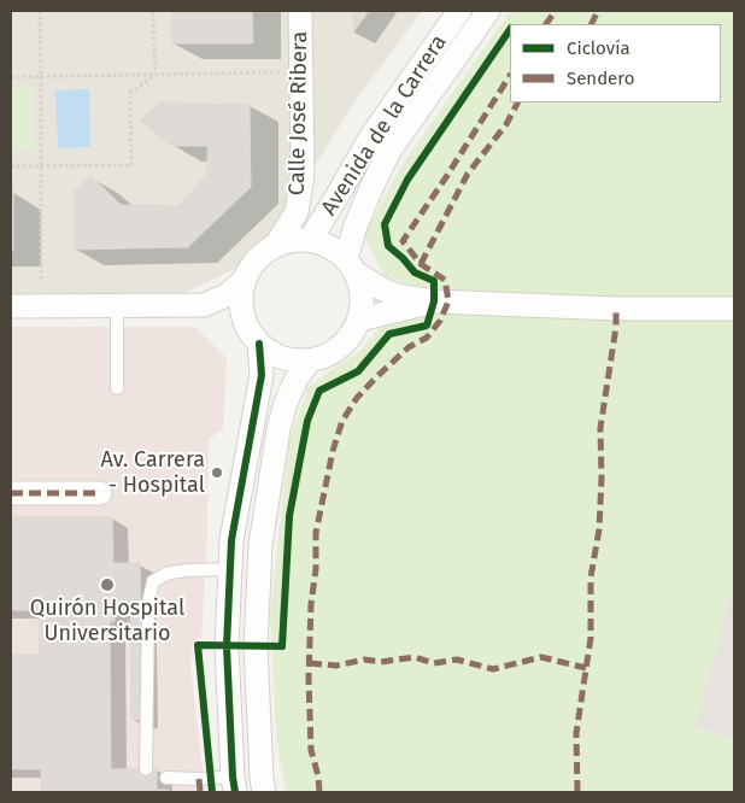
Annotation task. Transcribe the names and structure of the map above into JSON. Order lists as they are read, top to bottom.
{
  "streets": {
    "street": ["Calle José Ribera", "Avenida de la Carrera"]
  },
  "crossings": [
    ["Calle José Ribera", "Avenida de la Carrera"]
  ],
  "places": ["Av. Carrera - Hospital", "Quirón Hospital Universitario"],
  "legend": ["Ciclovía", "Sendero"]
}
